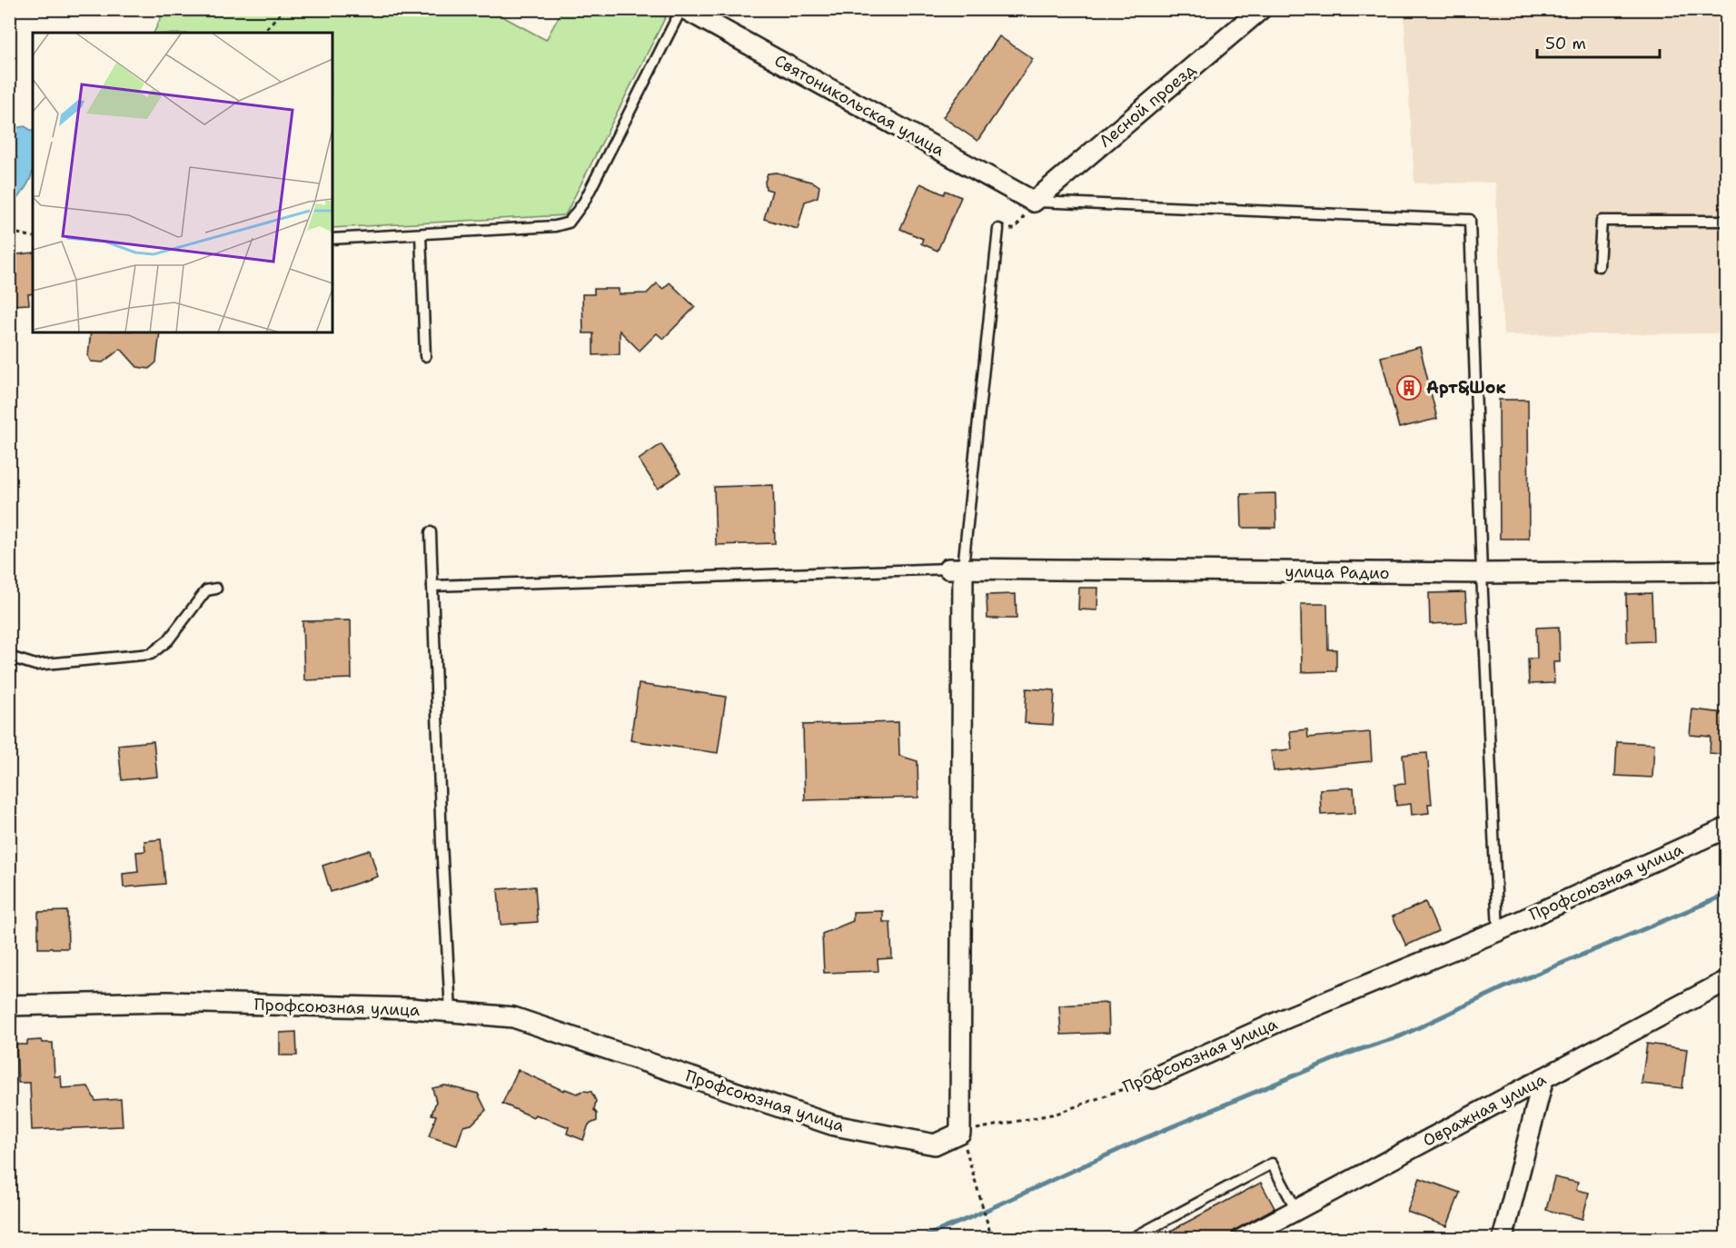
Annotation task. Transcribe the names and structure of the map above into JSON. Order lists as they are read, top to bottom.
{
  "streets": {
    "street": [
      "Святоникольская улица",
      "Лесной проезд",
      "улица Радио",
      "Профсоюзная улица",
      "Овражная улица"
    ]
  },
  "crossings": [
    ["Святоникольская улица", "Лесной проезд"]
  ],
  "places": {
    "building": ["Арт&Шок"]
  },
  "scale_bar": "50 m"
}
